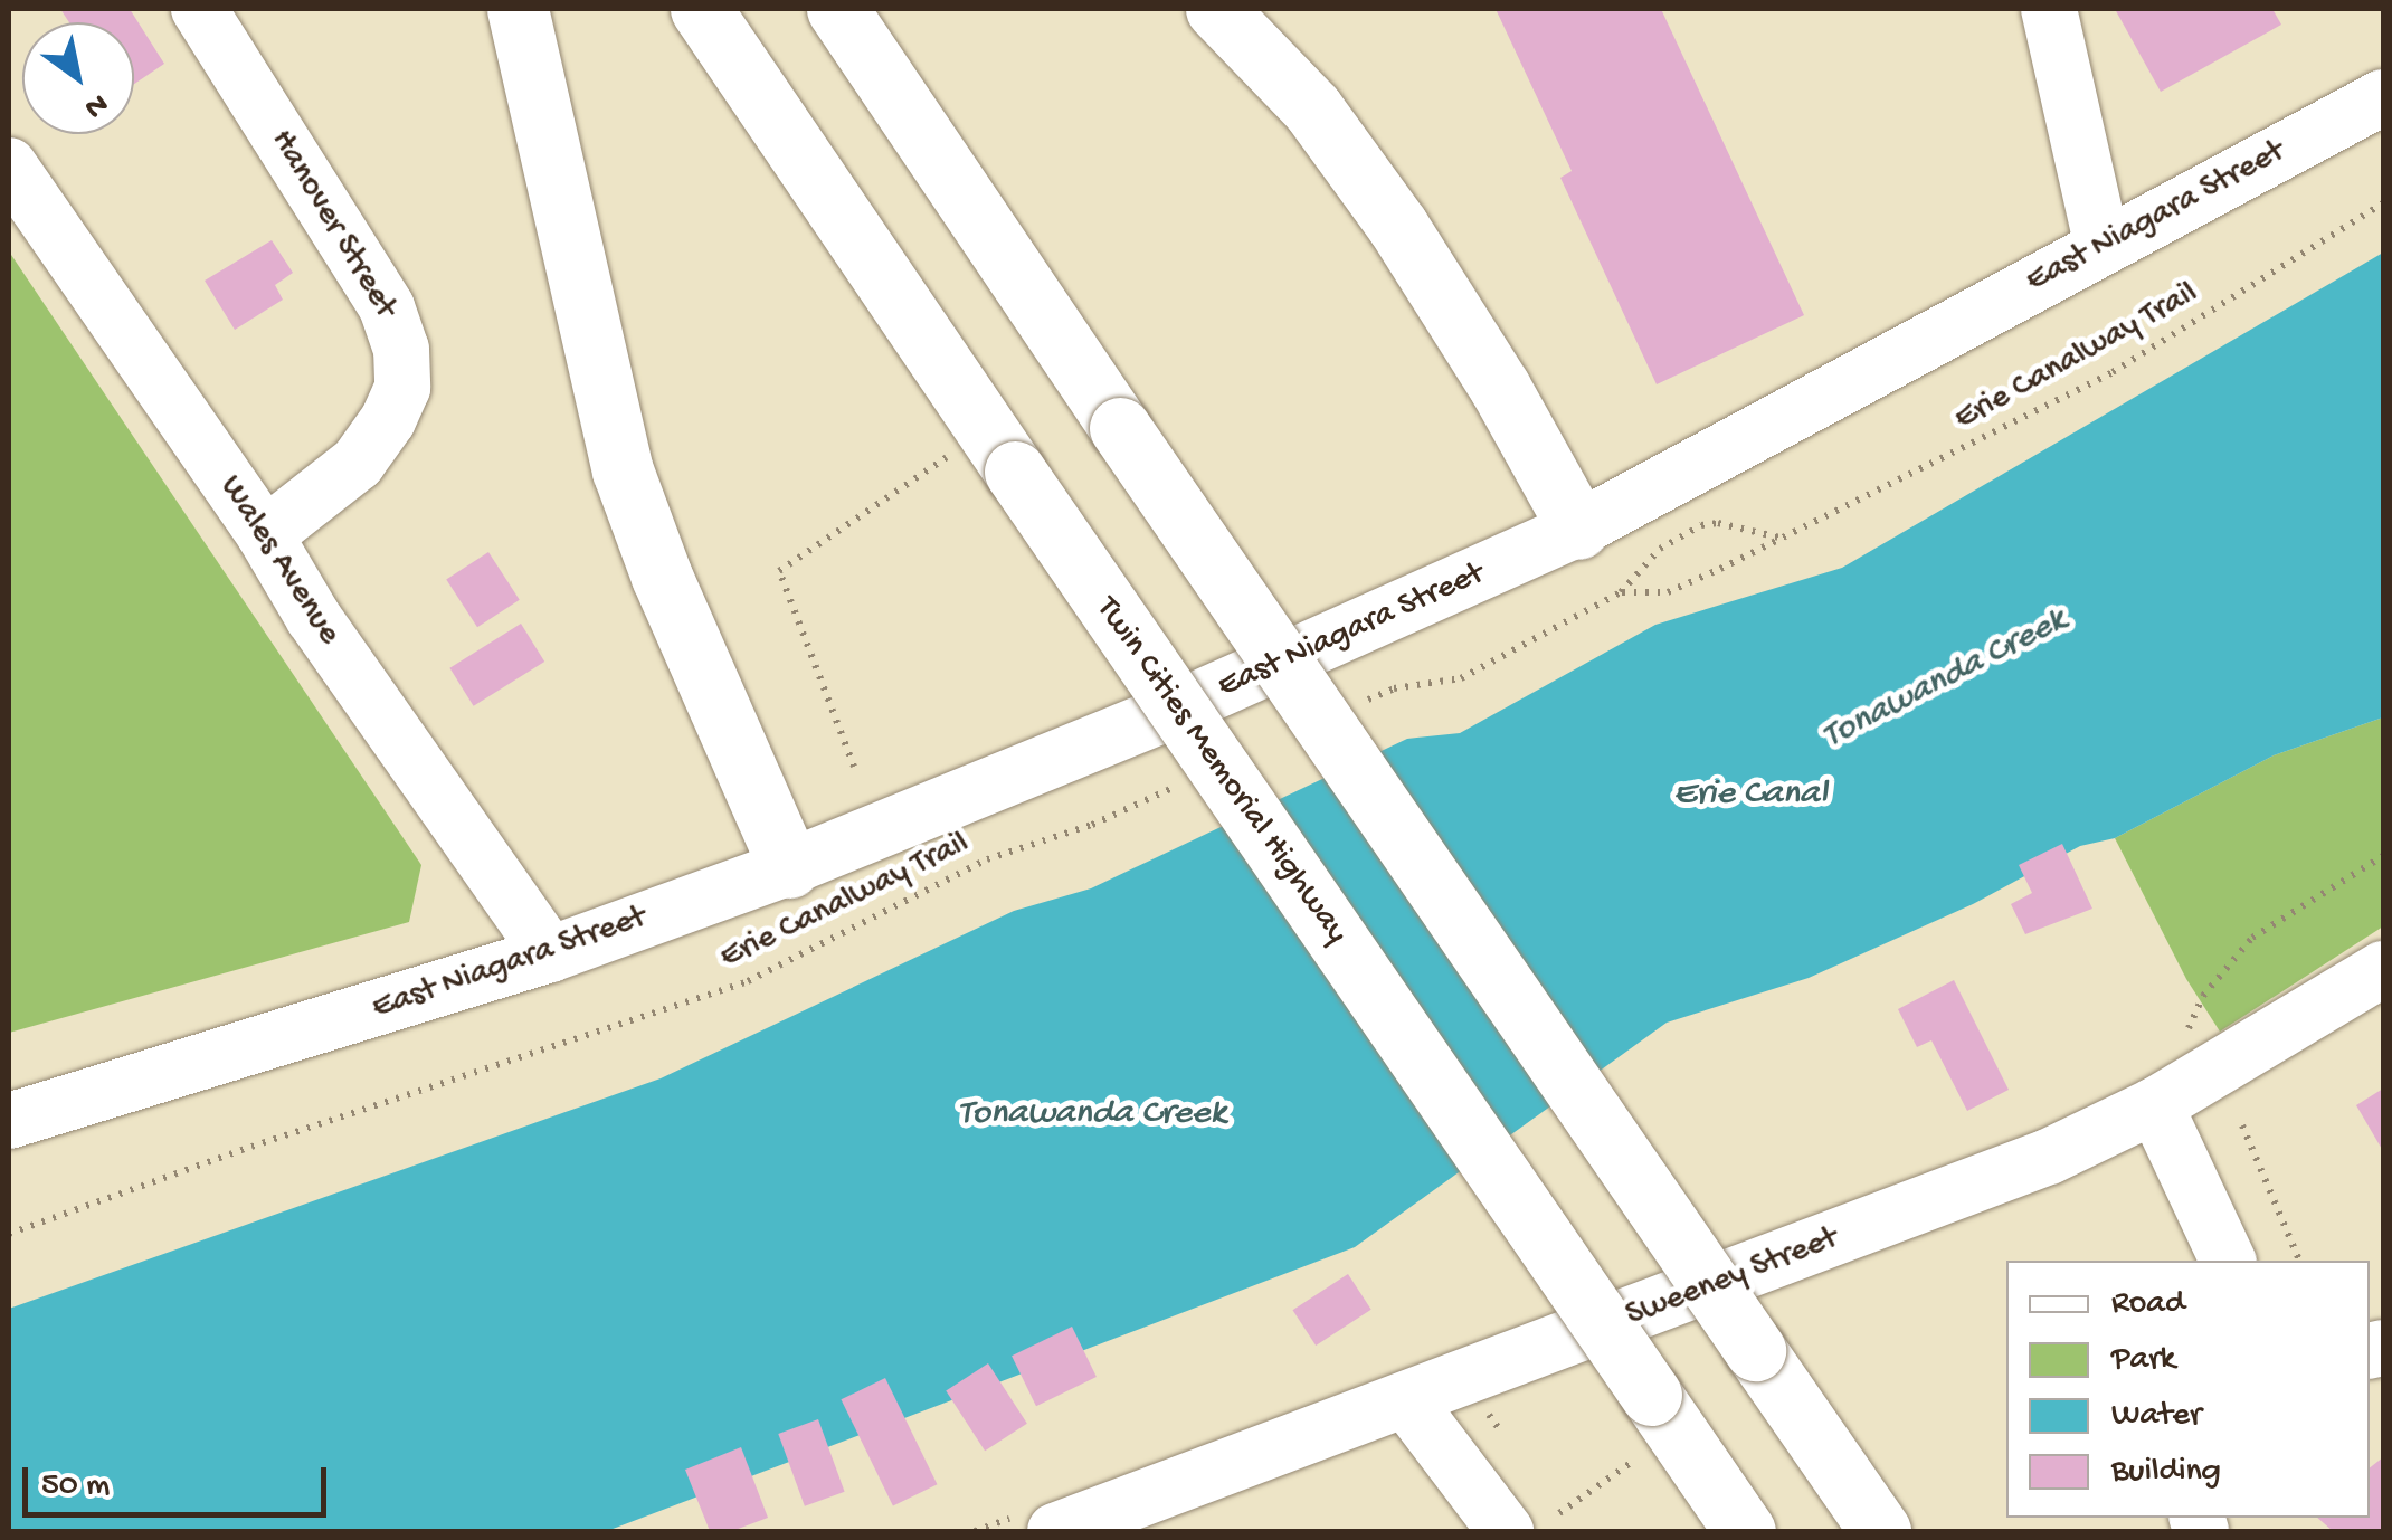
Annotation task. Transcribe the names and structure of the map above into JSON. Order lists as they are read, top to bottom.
{
  "streets": {
    "main road": ["Twin Cities Memorial Highway"],
    "street": [
      "East Niagara Street",
      "Hanover Street",
      "Wales Avenue",
      "Sweeney Street"
    ],
    "path": ["Erie Canalway Trail"]
  },
  "crossings": [
    ["East Niagara Street", "Wales Avenue"],
    ["Hanover Street", "Wales Avenue"]
  ],
  "water": ["Tonawanda Creek", "Erie Canal"],
  "legend": [
    "Road",
    "Park",
    "Water",
    "Building"
  ],
  "scale_bar": "50 m",
  "north": "bottom right"
}
